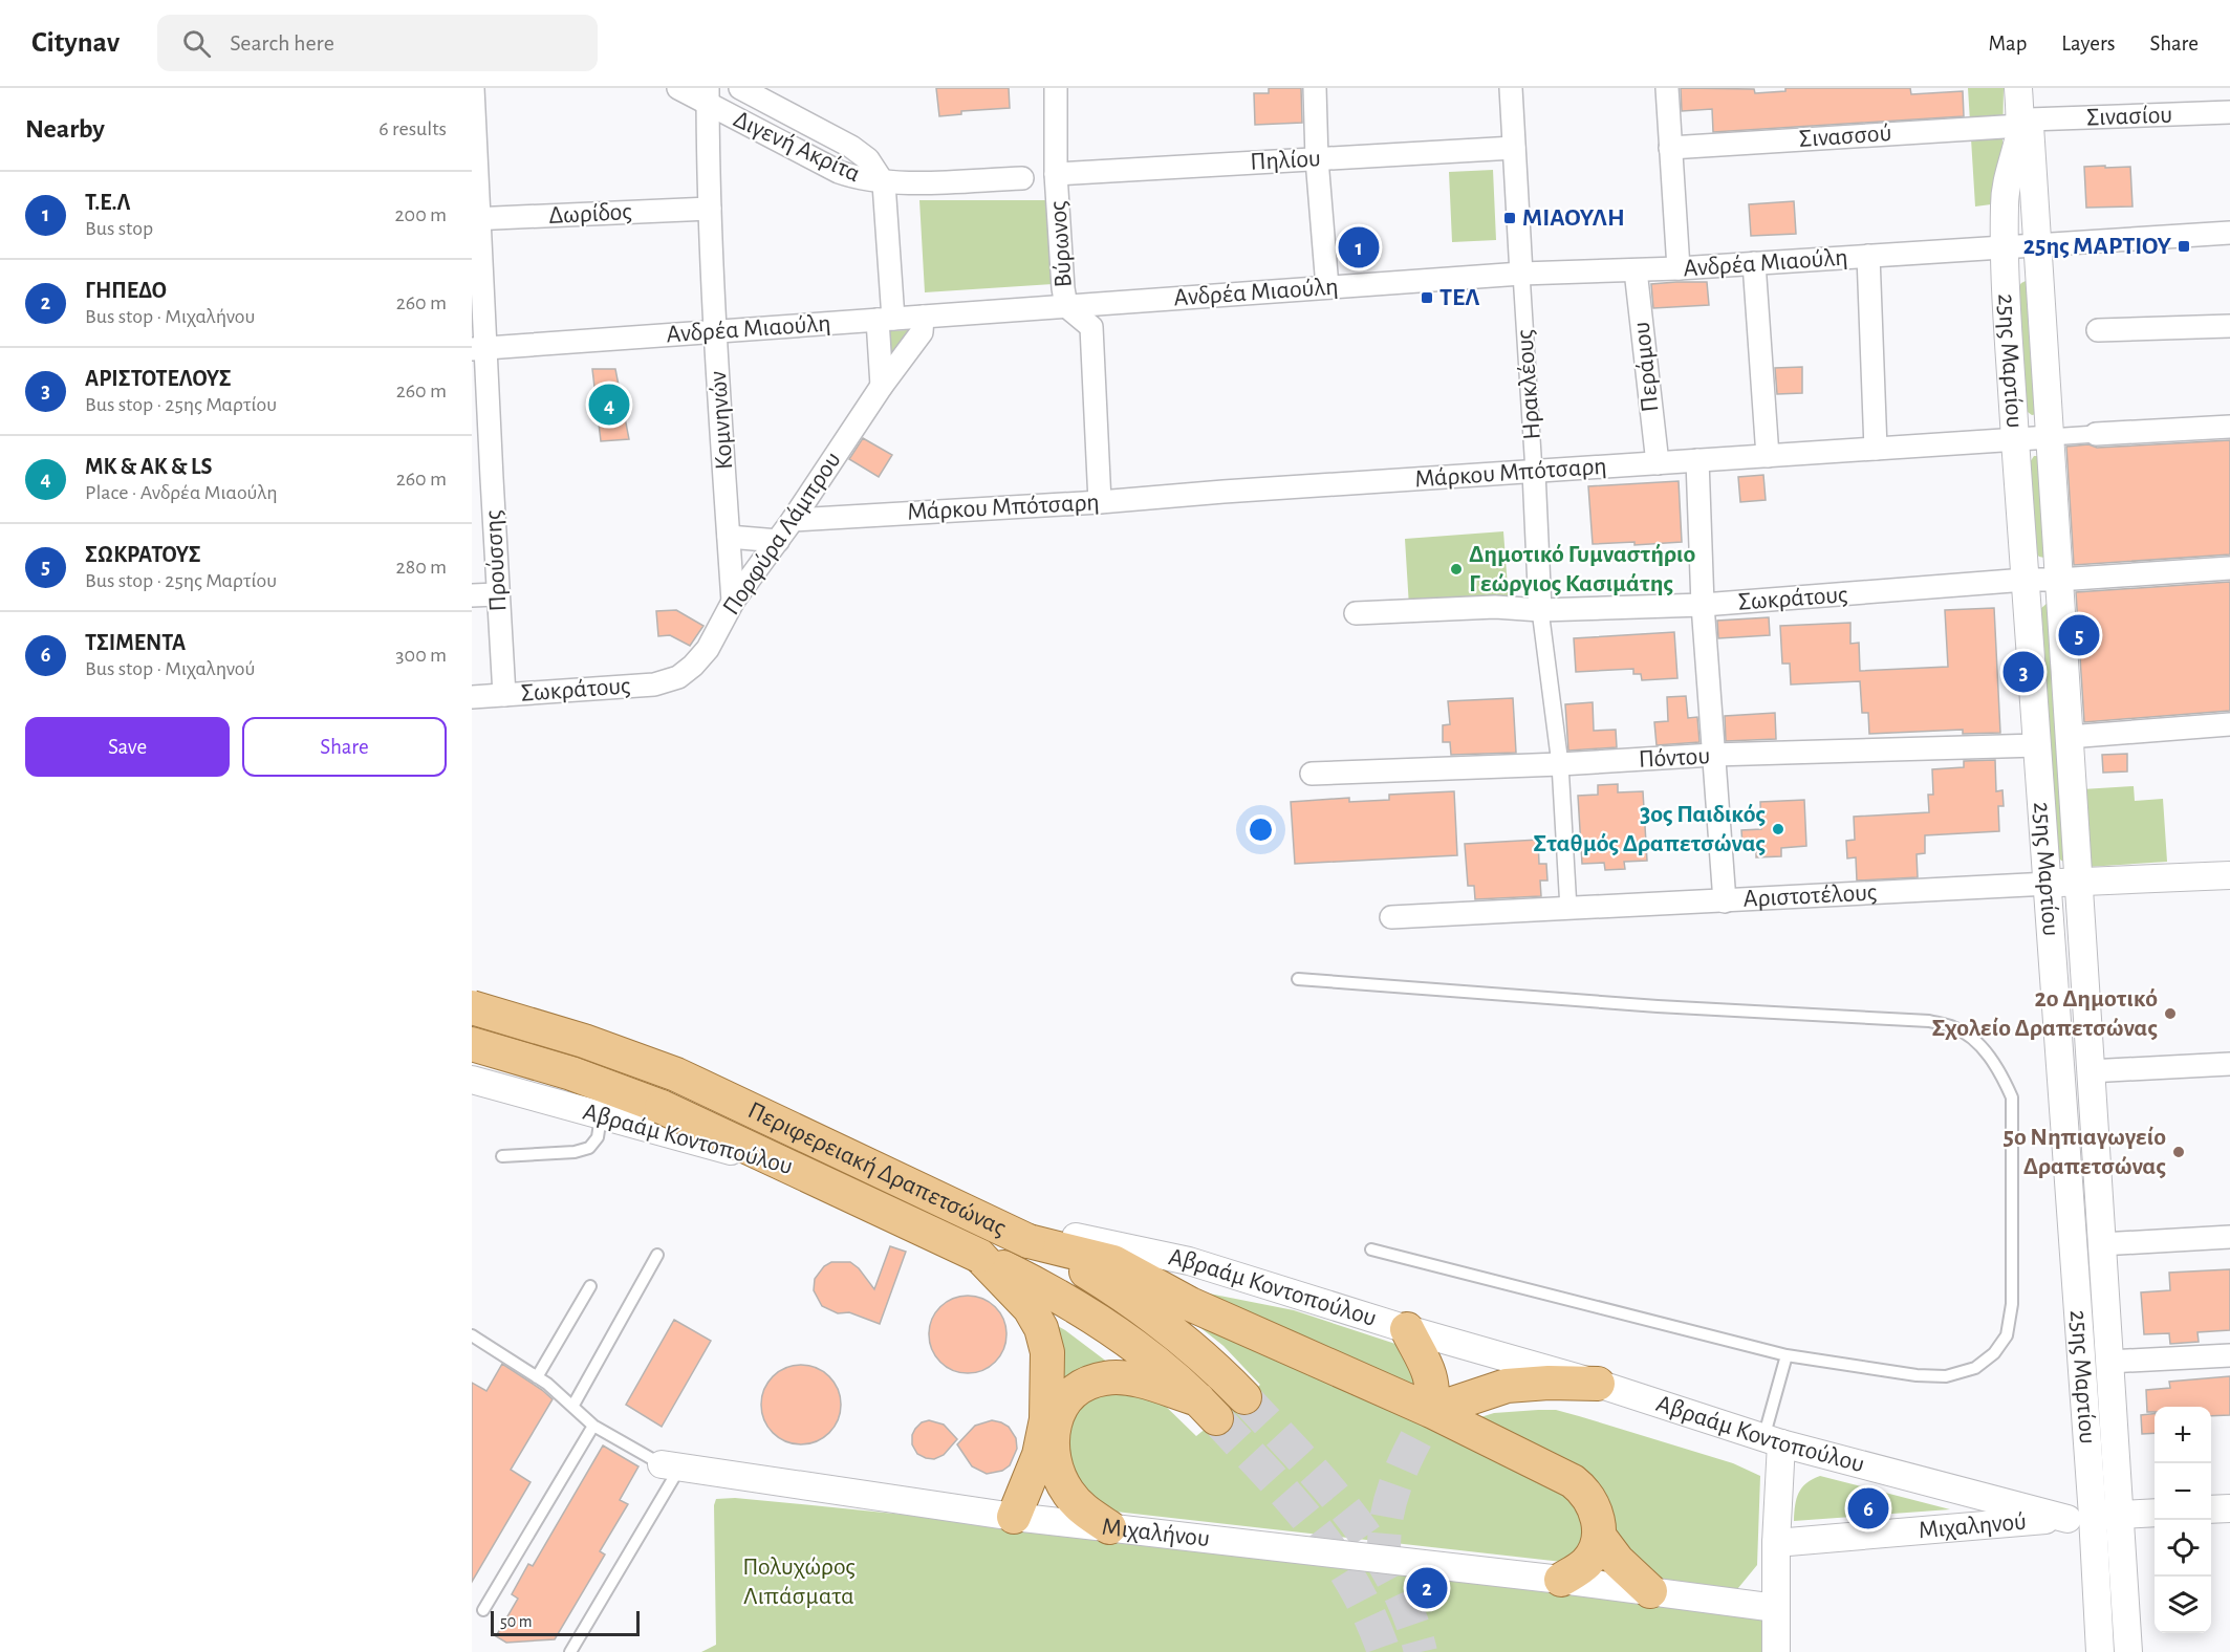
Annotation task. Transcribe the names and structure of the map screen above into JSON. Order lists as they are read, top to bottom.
{
  "streets": {
    "main road": ["Περιφερειακή Δραπετσώνας"],
    "street": [
      "Σινασίου",
      "Σινασσού",
      "Διγενή Ακρίτα",
      "Πηλίου",
      "Δωρίδος",
      "Βύρωνος",
      "Ανδρέα Μιαούλη",
      "25ης Μαρτίου",
      "Περάμου",
      "Ηρακλέους",
      "Κομνηνών",
      "Μάρκου Μπότσαρη",
      "Πορφύρα Λάμπρου",
      "Προύσσης",
      "Σωκράτους",
      "Πόντου",
      "Αριστοτέλους",
      "Αβραάμ Κοντοπούλου",
      "Μιχαληνού",
      "Μιχαλήνου"
    ]
  },
  "crossings": [
    ["Σινασίου", "Σινασσού"],
    ["Σινασίου", "25ης Μαρτίου"],
    ["Σινασσού", "25ης Μαρτίου"],
    ["Διγενή Ακρίτα", "Ανδρέα Μιαούλη"],
    ["Διγενή Ακρίτα", "Κομνηνών"],
    ["Πηλίου", "Βύρωνος"],
    ["Δωρίδος", "Κομνηνών"],
    ["Δωρίδος", "Προύσσης"],
    ["Βύρωνος", "Ανδρέα Μιαούλη"],
    ["Βύρωνος", "Μάρκου Μπότσαρη"],
    ["Ανδρέα Μιαούλη", "25ης Μαρτίου"],
    ["Ανδρέα Μιαούλη", "Περάμου"],
    ["Ανδρέα Μιαούλη", "Ηρακλέους"],
    ["Ανδρέα Μιαούλη", "Κομνηνών"],
    ["Ανδρέα Μιαούλη", "Πορφύρα Λάμπρου"],
    ["Ανδρέα Μιαούλη", "Προύσσης"],
    ["25ης Μαρτίου", "Μάρκου Μπότσαρη"],
    ["25ης Μαρτίου", "Σωκράτους"],
    ["25ης Μαρτίου", "Πόντου"],
    ["25ης Μαρτίου", "Αριστοτέλους"],
    ["25ης Μαρτίου", "Αβραάμ Κοντοπούλου"],
    ["25ης Μαρτίου", "Μιχαληνού"],
    ["Περάμου", "Μάρκου Μπότσαρη"],
    ["Ηρακλέους", "Μάρκου Μπότσαρη"],
    ["Ηρακλέους", "Σωκράτους"],
    ["Κομνηνών", "Πορφύρα Λάμπρου"],
    ["Μάρκου Μπότσαρη", "Πορφύρα Λάμπρου"],
    ["Πορφύρα Λάμπρου", "Σωκράτους"],
    ["Προύσσης", "Σωκράτους"],
    ["Αβραάμ Κοντοπούλου", "Μιχαληνού"]
  ],
  "parks": ["Πολυχώρος Λιπάσματα"],
  "places": {
    "transit": ["ΜΙΑΟΥΛΗ", "25ης ΜΑΡΤΙΟΥ", "ΤΕΛ"],
    "other": [
      "Δημοτικό Γυμναστήριο Γεώργιος Κασιμάτης",
      "3ος Παιδικός Σταθμός Δραπετσώνας",
      "2ο Δημοτικό Σχολείο Δραπετσώνας",
      "5ο Νηπιαγωγείο Δραπετσώνας"
    ]
  },
  "scale_bar": "50 m",
  "page": {
    "header": "Citynav",
    "search": "Search here",
    "nav": ["Map", "Layers", "Share"],
    "heading": ["Nearby", "6 results"],
    "list": [
      {
        "mark": "1",
        "name": "Τ.Ε.Λ",
        "note": "Bus stop",
        "value": "200 m"
      },
      {
        "mark": "2",
        "name": "ΓΗΠΕΔΟ",
        "note": "Bus stop · Μιχαλήνου",
        "value": "260 m"
      },
      {
        "mark": "3",
        "name": "ΑΡΙΣΤΟΤΕΛΟΥΣ",
        "note": "Bus stop · 25ης Μαρτίου",
        "value": "260 m"
      },
      {
        "mark": "4",
        "name": "MK & AK & LS",
        "note": "Place · Ανδρέα Μιαούλη",
        "value": "260 m"
      },
      {
        "mark": "5",
        "name": "ΣΩΚΡΑΤΟΥΣ",
        "note": "Bus stop · 25ης Μαρτίου",
        "value": "280 m"
      },
      {
        "mark": "6",
        "name": "ΤΣΙΜΕΝΤΑ",
        "note": "Bus stop · Μιχαληνού",
        "value": "300 m"
      }
    ],
    "pins": [
      "1",
      "4",
      "5",
      "3",
      "6",
      "2"
    ],
    "buttons": ["Save", "Share"],
    "map_buttons": ["+", "−"],
    "scale": "50 m"
  }
}
